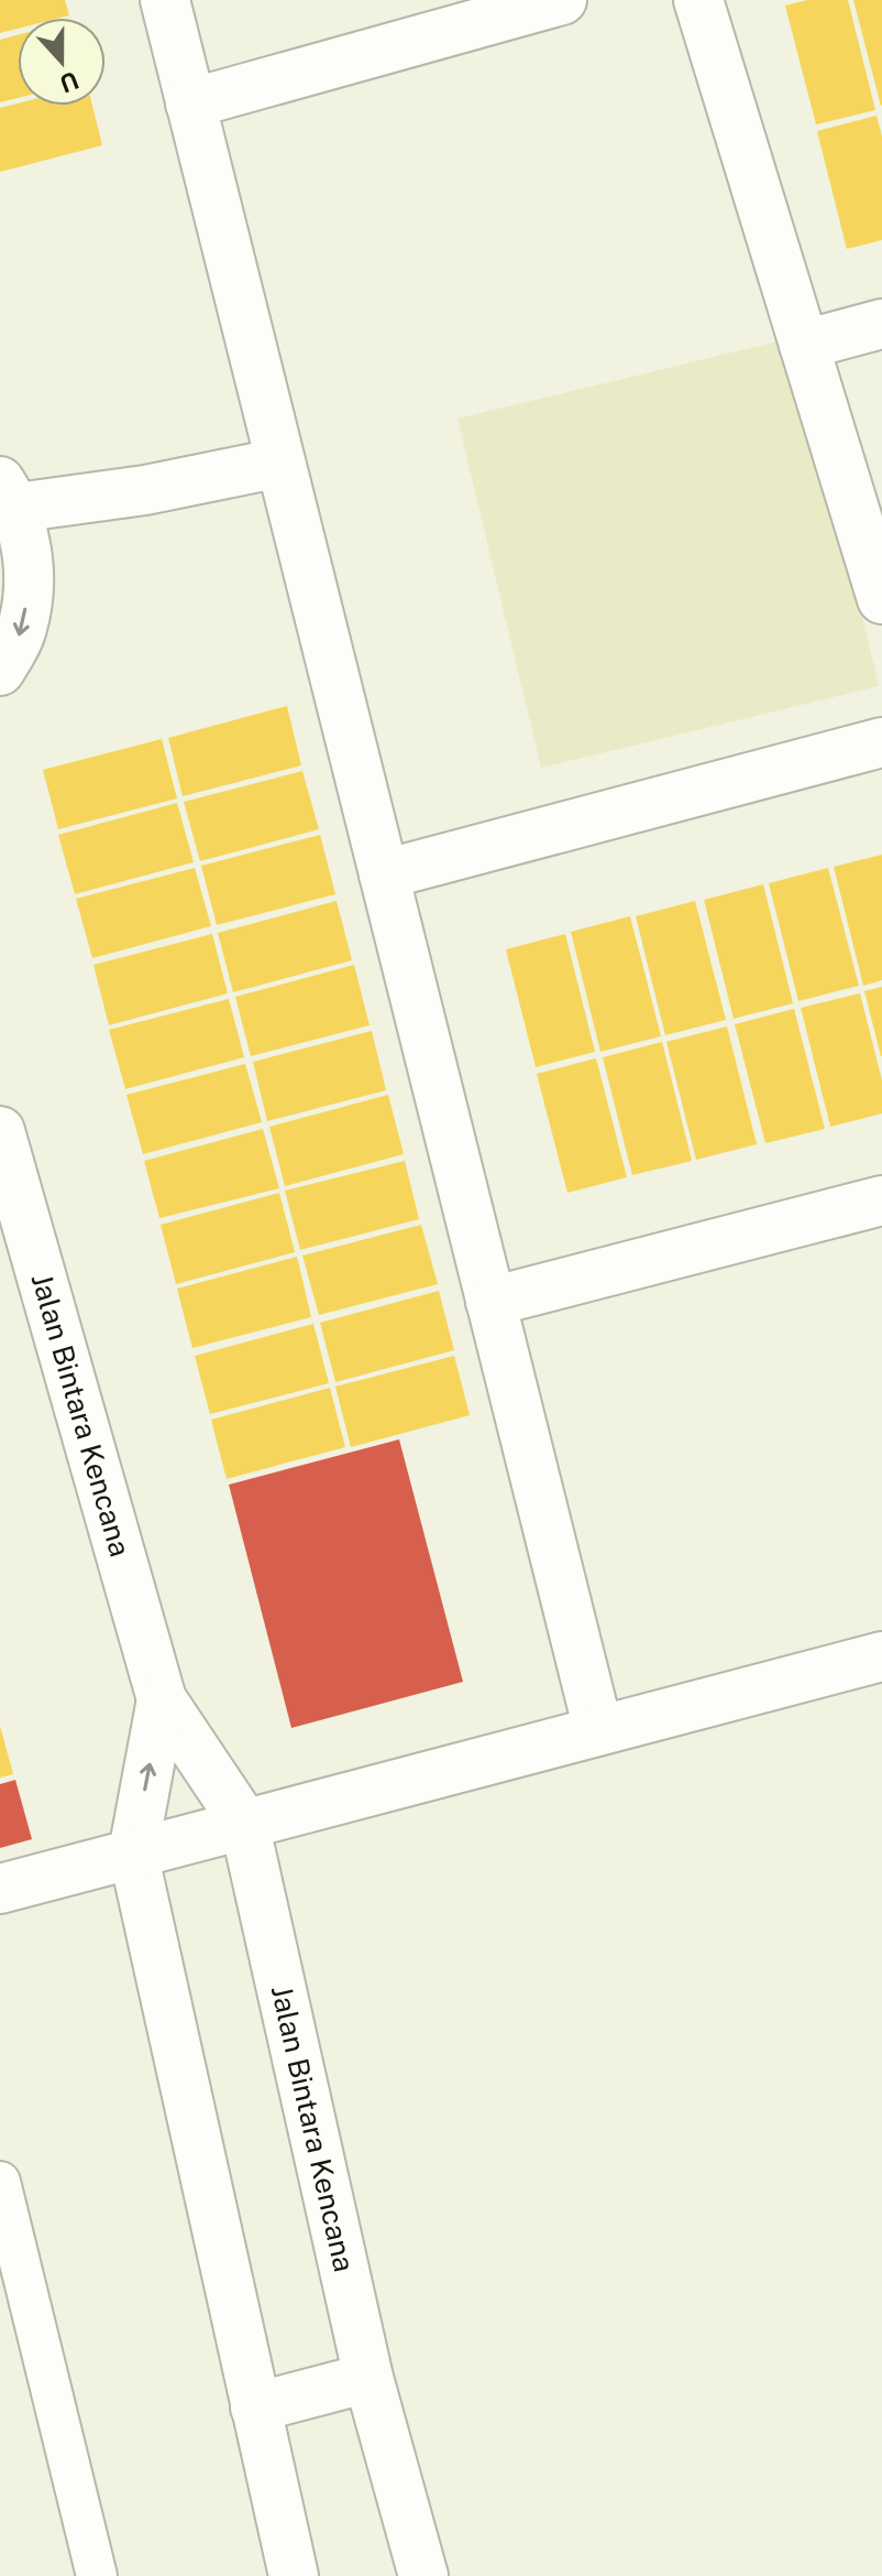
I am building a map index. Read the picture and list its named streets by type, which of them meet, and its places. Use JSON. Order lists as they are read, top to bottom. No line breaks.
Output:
{"streets":{"street":["Jalan Bintara Kencana"]},"north":"bottom"}
